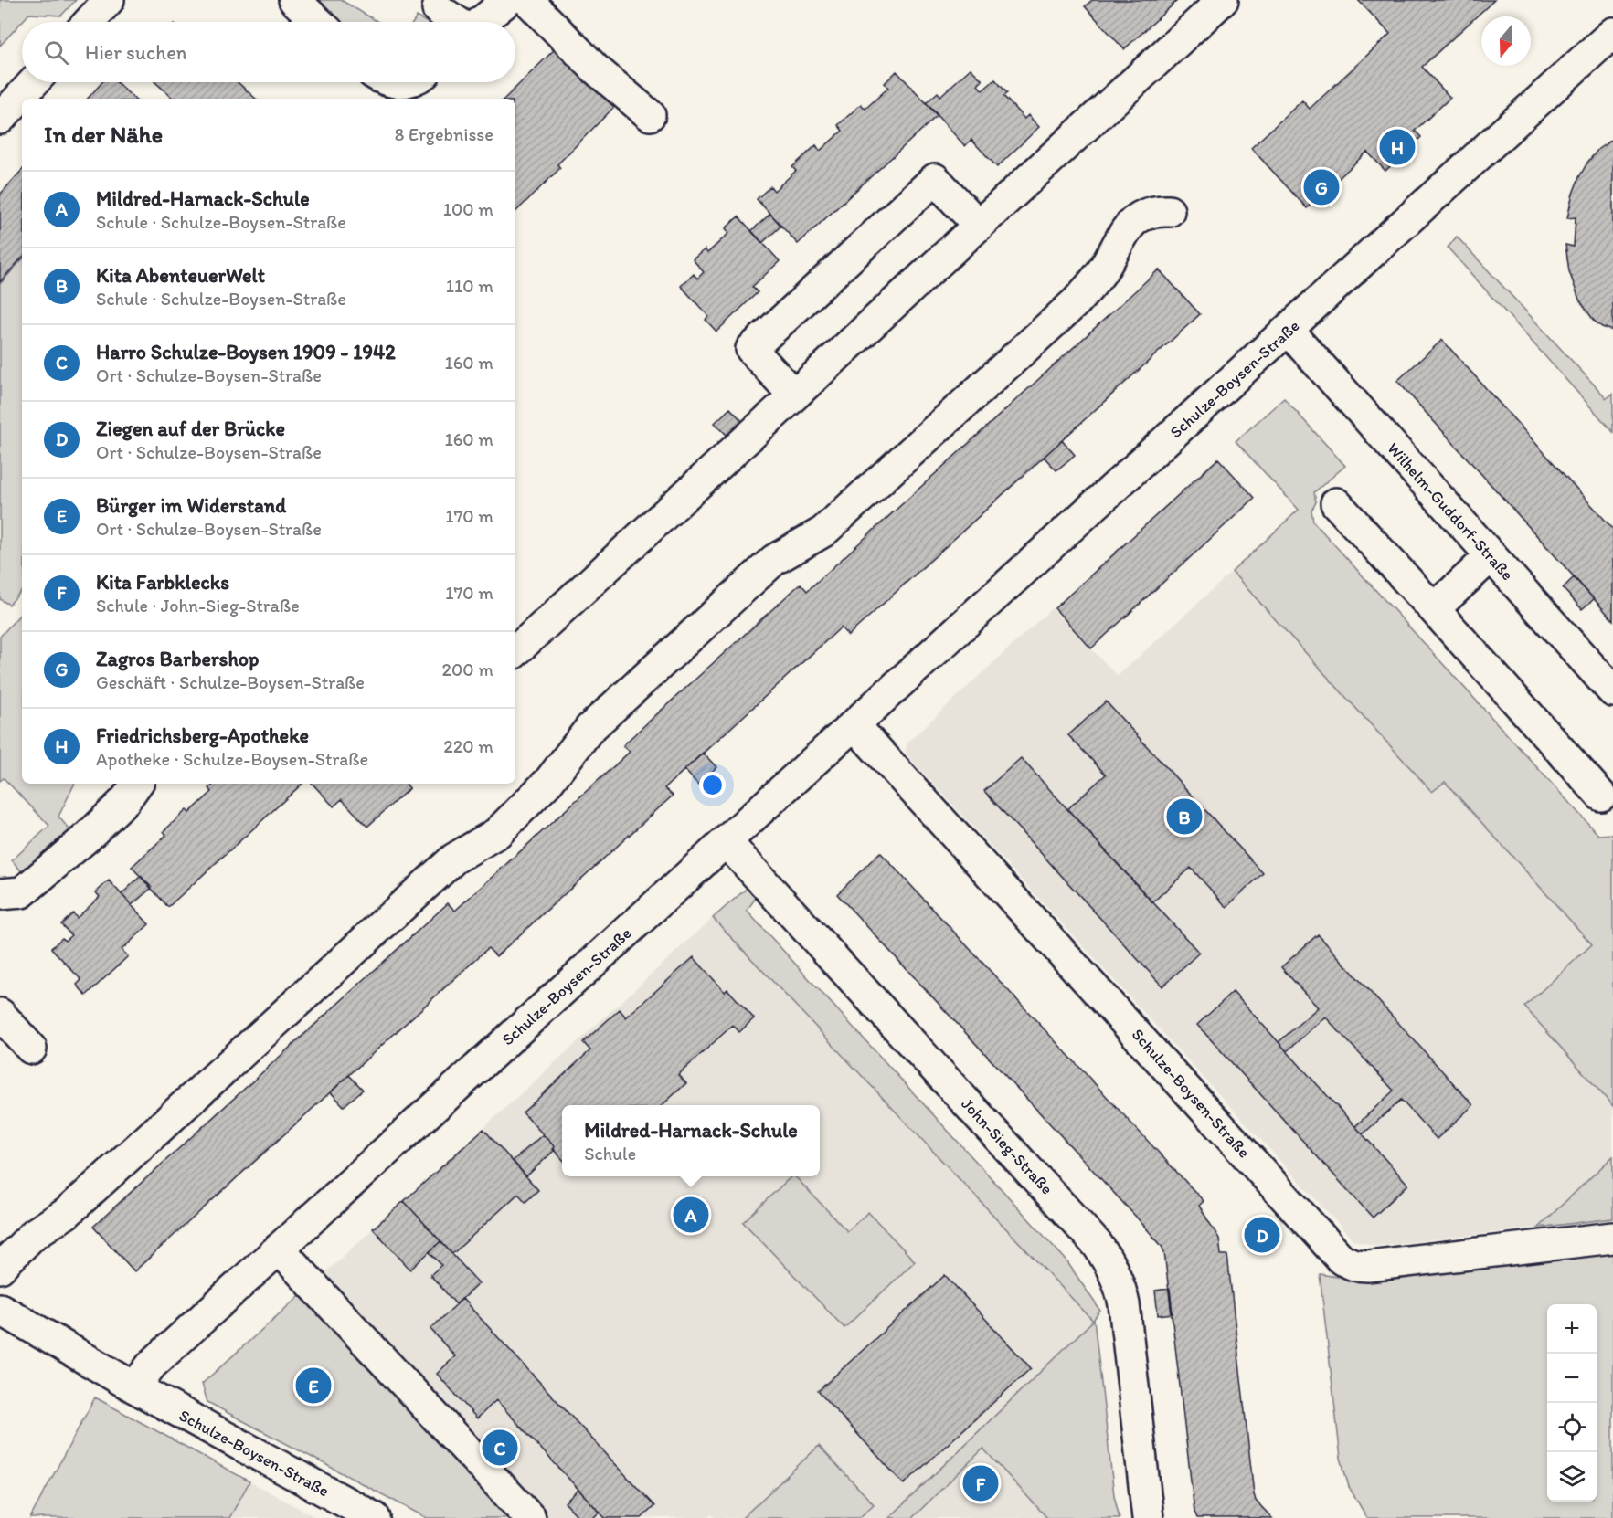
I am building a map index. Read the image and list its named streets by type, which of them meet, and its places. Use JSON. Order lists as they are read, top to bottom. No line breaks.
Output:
{"streets":{"street":["Schulze-Boysen-Straße","Wilhelm-Guddorf-Straße","John-Sieg-Straße"]},"crossings":[["Schulze-Boysen-Straße","Wilhelm-Guddorf-Straße"],["Schulze-Boysen-Straße","John-Sieg-Straße"]],"north":"bottom","page":{"search":"Hier suchen","heading":["In der Nähe","8 Ergebnisse"],"pins":["H","G","B","A","D","E","C","F"],"list":[{"mark":"A","name":"Mildred-Harnack-Schule","note":"Schule · Schulze-Boysen-Straße","value":"100 m"},{"mark":"B","name":"Kita AbenteuerWelt","note":"Schule · Schulze-Boysen-Straße","value":"110 m"},{"mark":"C","name":"Harro Schulze-Boysen 1909 - 1942","note":"Ort · Schulze-Boysen-Straße","value":"160 m"},{"mark":"D","name":"Ziegen auf der Brücke","note":"Ort · Schulze-Boysen-Straße","value":"160 m"},{"mark":"E","name":"Bürger im Widerstand","note":"Ort · Schulze-Boysen-Straße","value":"170 m"},{"mark":"F","name":"Kita Farbklecks","note":"Schule · John-Sieg-Straße","value":"170 m"},{"mark":"G","name":"Zagros Barbershop","note":"Geschäft · Schulze-Boysen-Straße","value":"200 m"},{"mark":"H","name":"Friedrichsberg-Apotheke","note":"Apotheke · Schulze-Boysen-Straße","value":"220 m"}],"popup":["Mildred-Harnack-Schule","Schule"],"map_buttons":["+","−"]}}
